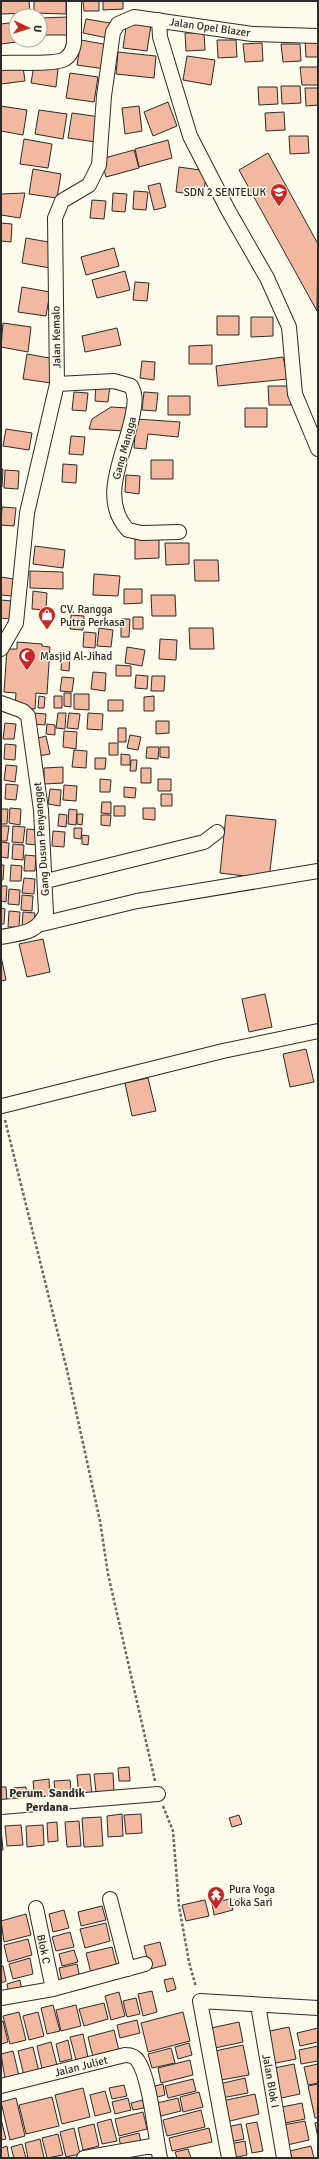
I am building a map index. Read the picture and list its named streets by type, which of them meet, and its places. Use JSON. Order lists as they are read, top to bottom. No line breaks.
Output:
{"streets":{"street":["Jalan Opel Blazer","Jalan Kemalo","Gang Mangga","Gang Dusun Penyangget","Blok C","Jalan Juliet","Jalan Blok I"]},"crossings":[["Jalan Opel Blazer","Jalan Kemalo"],["Jalan Kemalo","Gang Mangga"]],"districts":["Perum. Sandik Perdana"],"places":{"school or university":["SDN 2 SENTELUK"],"shop":["CV. Rangga Putra Perkasa"],"mosque":["Masjid Al-Jihad"],"temple":["Pura Yoga Loka Sari"]},"north":"right"}
